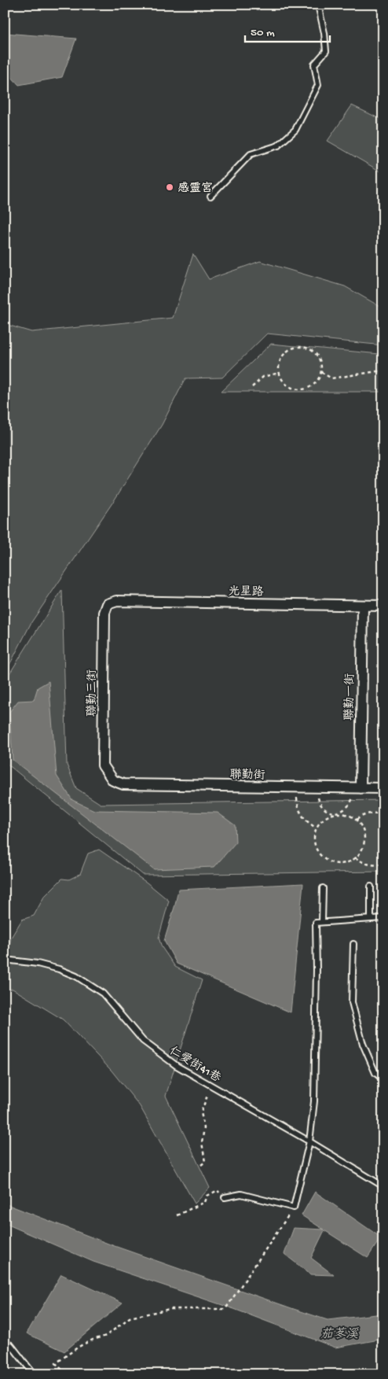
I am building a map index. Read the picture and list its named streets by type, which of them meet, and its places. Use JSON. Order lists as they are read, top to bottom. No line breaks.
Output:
{"streets":{"street":["光星路","聯勤三街","聯勤一街","聯勤街"],"lane":["仁愛街41巷"]},"crossings":[["光星路","聯勤三街"],["光星路","聯勤一街"],["聯勤三街","聯勤街"],["聯勤一街","聯勤街"]],"water":["茄苳溪"],"places":["感靈宮"],"scale_bar":"50 m"}
